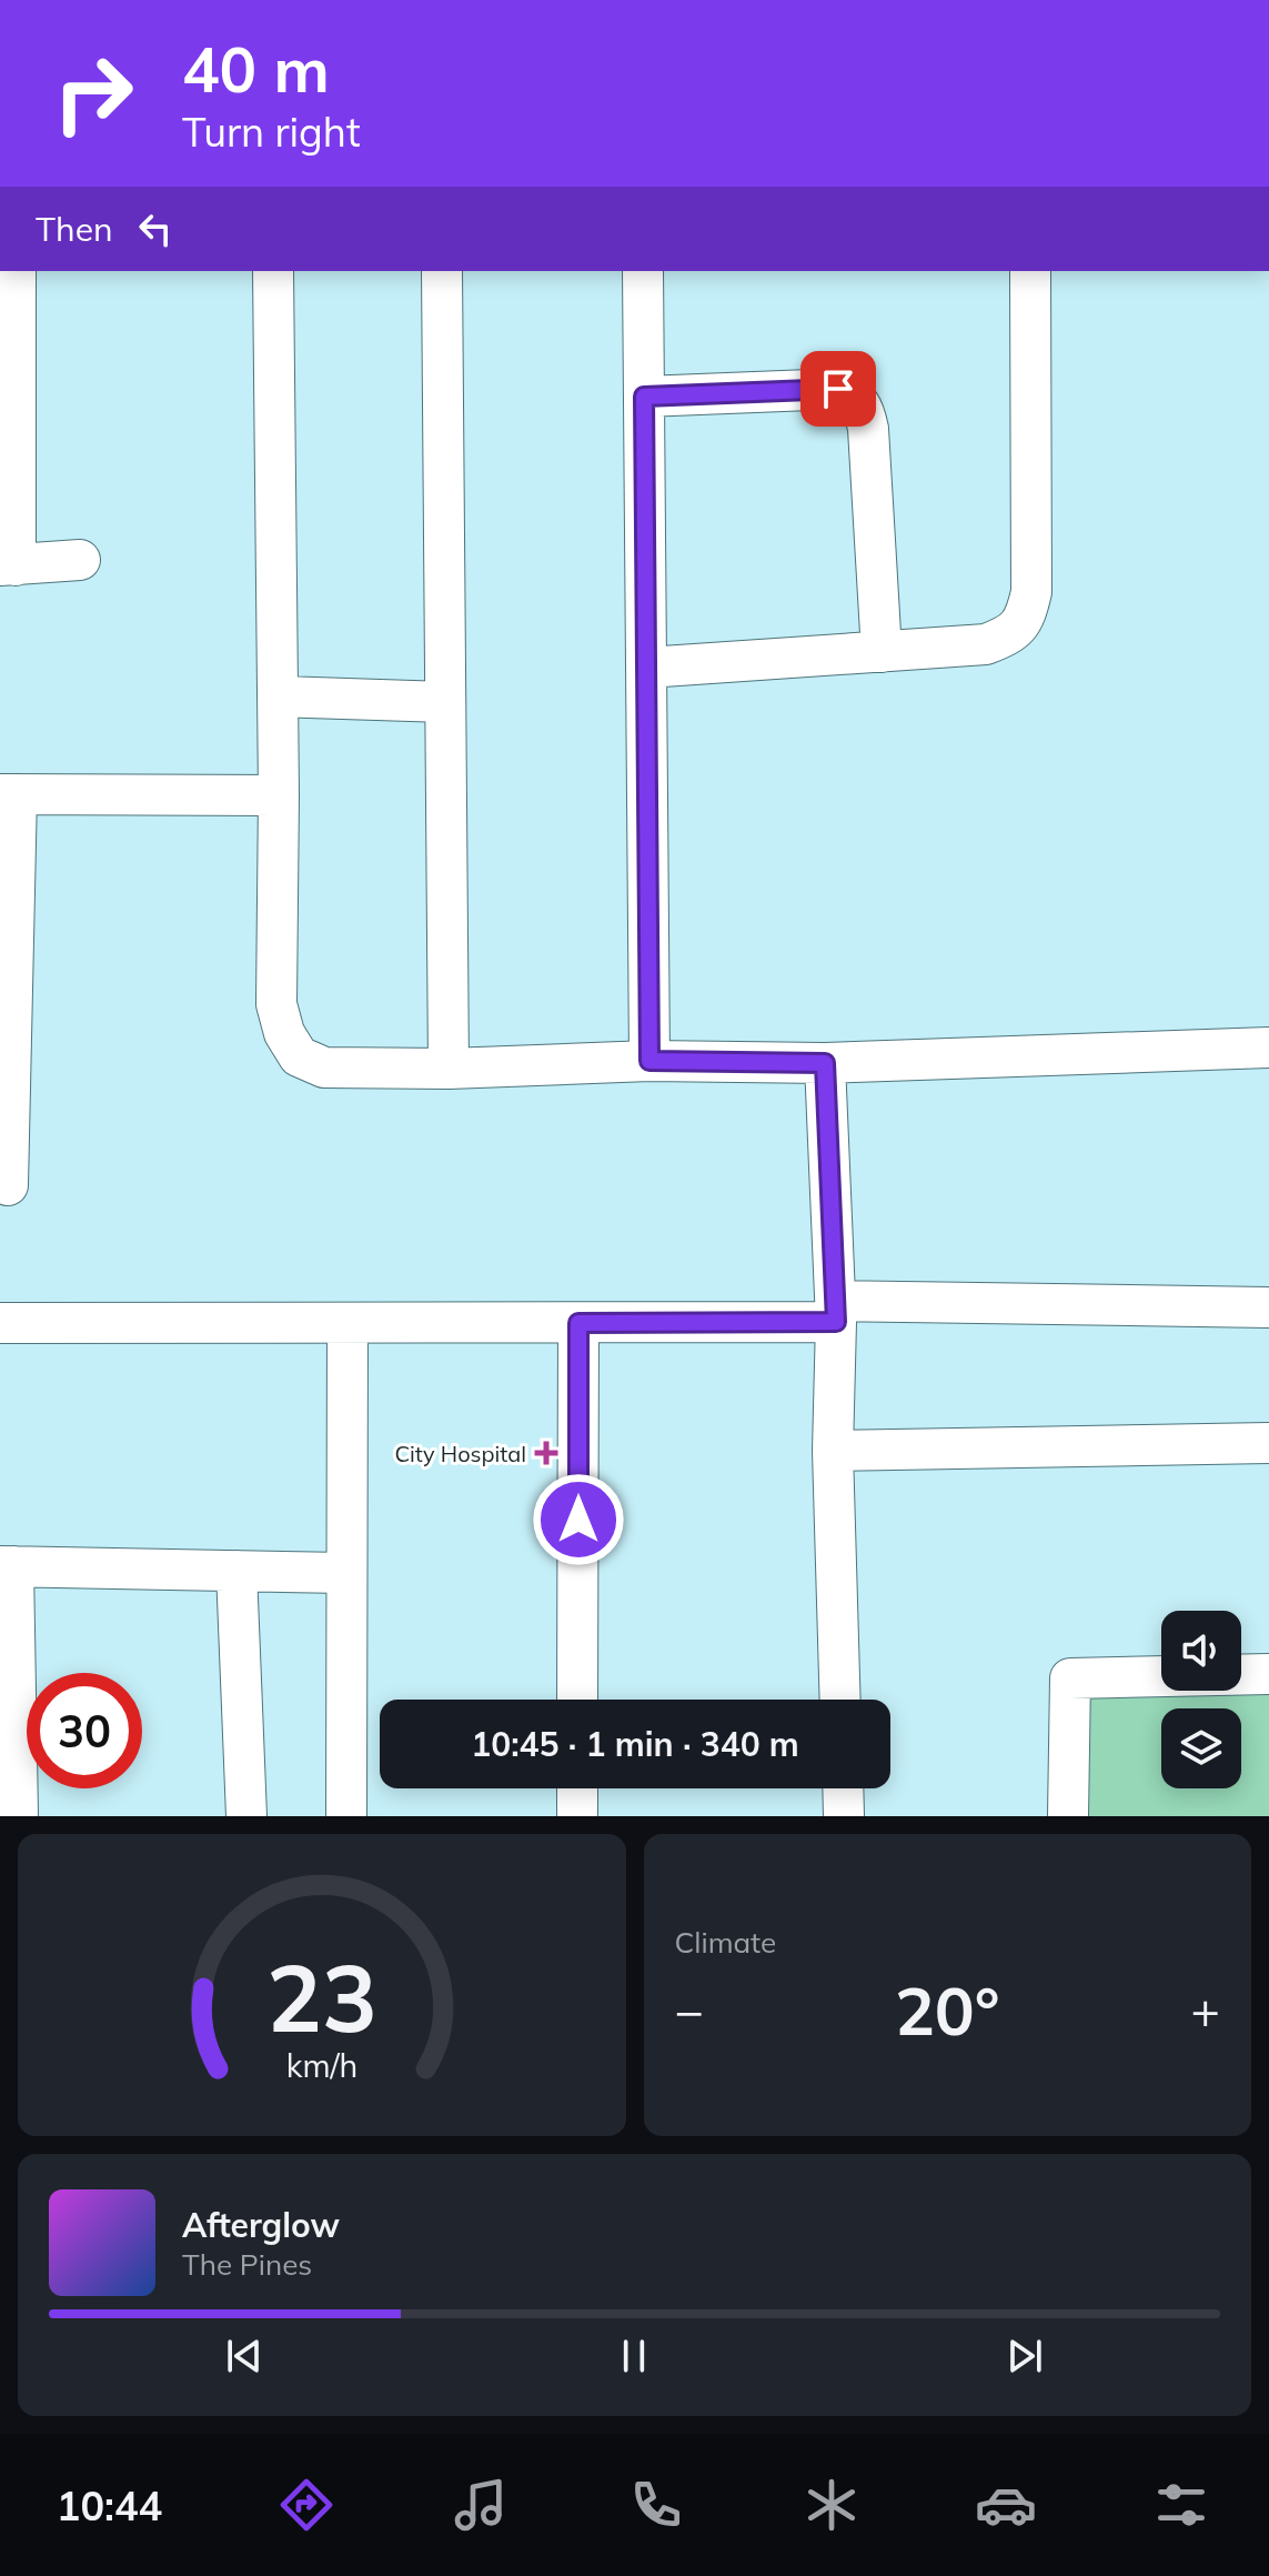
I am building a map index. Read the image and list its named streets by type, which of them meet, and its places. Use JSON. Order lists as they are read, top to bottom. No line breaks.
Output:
{"places":{"health":["City Hospital"]},"page":{"turn":["40 m","Turn right"],"then":"Then","limit":"30","trip":"10:45 · 1 min · 340 m","tile":"Climate","heat":["−","20°","+"],"song":["Afterglow","The Pines"],"tabs":"10:44","gauge":["23","km/h"]}}
